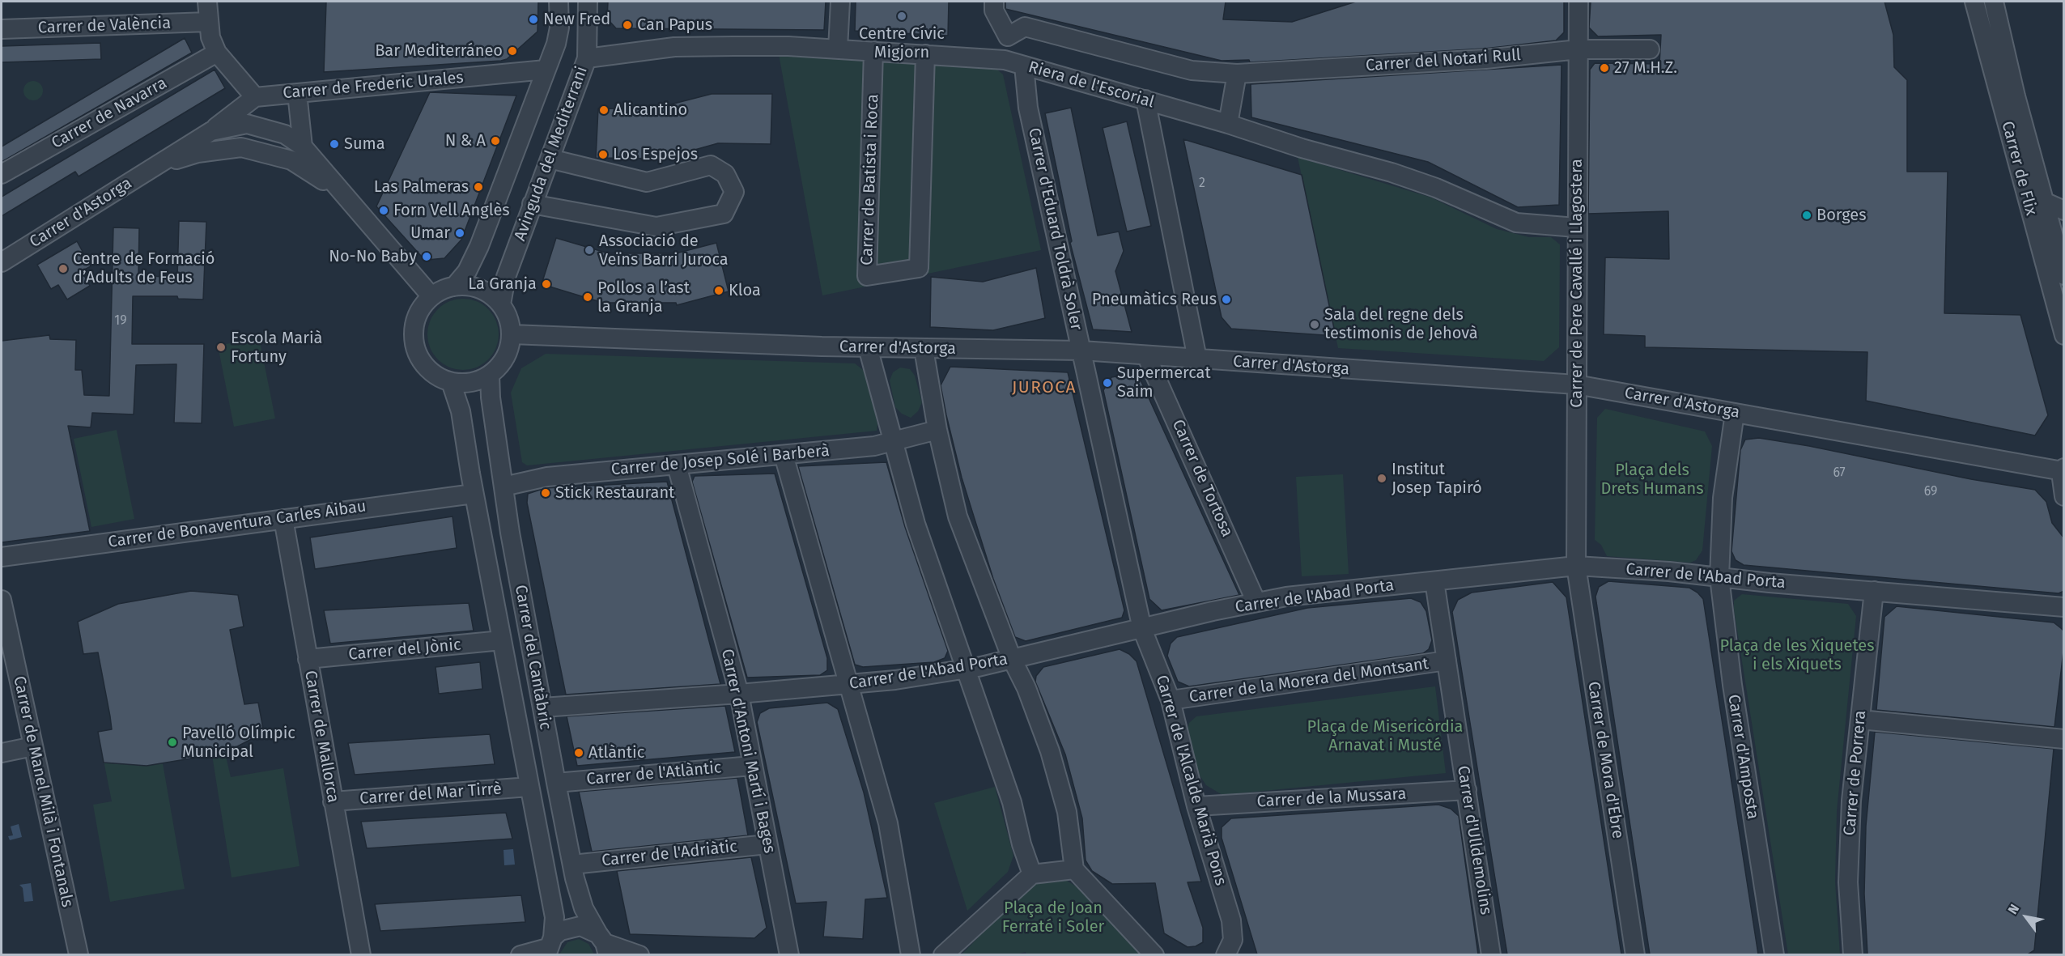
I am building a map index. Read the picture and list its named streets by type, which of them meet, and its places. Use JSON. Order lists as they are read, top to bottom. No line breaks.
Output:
{"streets":{"street":["Carrer de València","Carrer del Notari Rull","Riera de l'Escorial","Carrer de Frederic Urales","Carrer de Navarra","Avinguda del Mediterrani","Carrer de Flix","Carrer de Batista i Roca","Carrer d'Astorga","Carrer d'Eduard Toldrà Soler","Carrer de Pere Cavallé i Llagostera","Carrer de Josep Solé i Barberà","Carrer de Tortosa","Carrer de Bonaventura Carles Aibau","Carrer de l'Abad Porta","Carrer del Jònic","Carrer del Cantàbric","Carrer de la Morera del Montsant","Carrer de Mallorca","Carrer d'Antoni Martí i Bages","Carrer d'Amposta","Carrer de Mora d'Ebre","Carrer de Porrera","Carrer de l'Atlàntic","Carrer de l'Alcalde Marià Pons","Carrer de Manel Milà i Fontanals","Carrer del Mar Tirrè","Carrer de la Mussara","Carrer d'Ulldemolins","Carrer de l'Adriàtic"]},"crossings":[["Carrer del Notari Rull","Carrer de Pere Cavallé i Llagostera"],["Riera de l'Escorial","Avinguda del Mediterrani"],["Riera de l'Escorial","Carrer de Batista i Roca"],["Riera de l'Escorial","Carrer d'Eduard Toldrà Soler"],["Riera de l'Escorial","Carrer de Pere Cavallé i Llagostera"],["Avinguda del Mediterrani","Carrer d'Astorga"],["Avinguda del Mediterrani","Carrer del Cantàbric"],["Carrer d'Astorga","Carrer d'Eduard Toldrà Soler"],["Carrer d'Astorga","Carrer de Pere Cavallé i Llagostera"],["Carrer d'Astorga","Carrer de Tortosa"],["Carrer d'Astorga","Carrer del Cantàbric"],["Carrer d'Astorga","Carrer d'Amposta"],["Carrer d'Astorga","Carrer de l'Alcalde Marià Pons"],["Carrer d'Eduard Toldrà Soler","Carrer de l'Alcalde Marià Pons"],["Carrer de Pere Cavallé i Llagostera","Carrer de l'Abad Porta"],["Carrer de Pere Cavallé i Llagostera","Carrer de Mora d'Ebre"],["Carrer de Josep Solé i Barberà","Carrer del Cantàbric"],["Carrer de Josep Solé i Barberà","Carrer d'Antoni Martí i Bages"],["Carrer de Tortosa","Carrer de l'Abad Porta"],["Carrer de Bonaventura Carles Aibau","Carrer del Cantàbric"],["Carrer de Bonaventura Carles Aibau","Carrer de Mallorca"],["Carrer de l'Abad Porta","Carrer del Cantàbric"],["Carrer de l'Abad Porta","Carrer d'Antoni Martí i Bages"],["Carrer de l'Abad Porta","Carrer d'Amposta"],["Carrer de l'Abad Porta","Carrer de Mora d'Ebre"],["Carrer de l'Abad Porta","Carrer de Porrera"],["Carrer de l'Abad Porta","Carrer de l'Alcalde Marià Pons"],["Carrer de l'Abad Porta","Carrer d'Ulldemolins"],["Carrer del Jònic","Carrer del Cantàbric"],["Carrer del Jònic","Carrer de Mallorca"],["Carrer del Cantàbric","Carrer de l'Atlàntic"],["Carrer del Cantàbric","Carrer del Mar Tirrè"],["Carrer del Cantàbric","Carrer de l'Adriàtic"],["Carrer de la Morera del Montsant","Carrer de l'Alcalde Marià Pons"],["Carrer de la Morera del Montsant","Carrer d'Ulldemolins"],["Carrer de Mallorca","Carrer del Mar Tirrè"],["Carrer d'Antoni Martí i Bages","Carrer de l'Atlàntic"],["Carrer d'Antoni Martí i Bages","Carrer de l'Adriàtic"],["Carrer de l'Alcalde Marià Pons","Carrer de la Mussara"],["Carrer de la Mussara","Carrer d'Ulldemolins"]],"districts":["JUROCA"],"parks":["Plaça dels Drets Humans","Plaça de les Xiquetes i els Xiquets","Plaça de Misericòrdia Arnavat i Musté","Plaça de Joan Ferraté i Soler"],"places":["Centre Cívic Migjorn","New Fred","Can Papus","Bar Mediterráneo","27 M.H.Z.","Alicantino","N & A","Suma","Los Espejos","Las Palmeras","Forn Vell Anglès","Borges","Umar","Associació de Veïns Barri Juroca","No-No Baby","Centre de Formació d’Adults de Feus","La Granja","Kloa","Pollos a l’ast la Granja","Pneumàtics Reus","Sala del regne dels testimonis de Jehovà","Escola Marià Fortuny","Supermercat Saim","Institut Josep Tapiró","Stick Restaurant","Pavelló Olímpic Municipal","Atlàntic"],"house_numbers":["2","19","67","69"],"north":"top left"}
